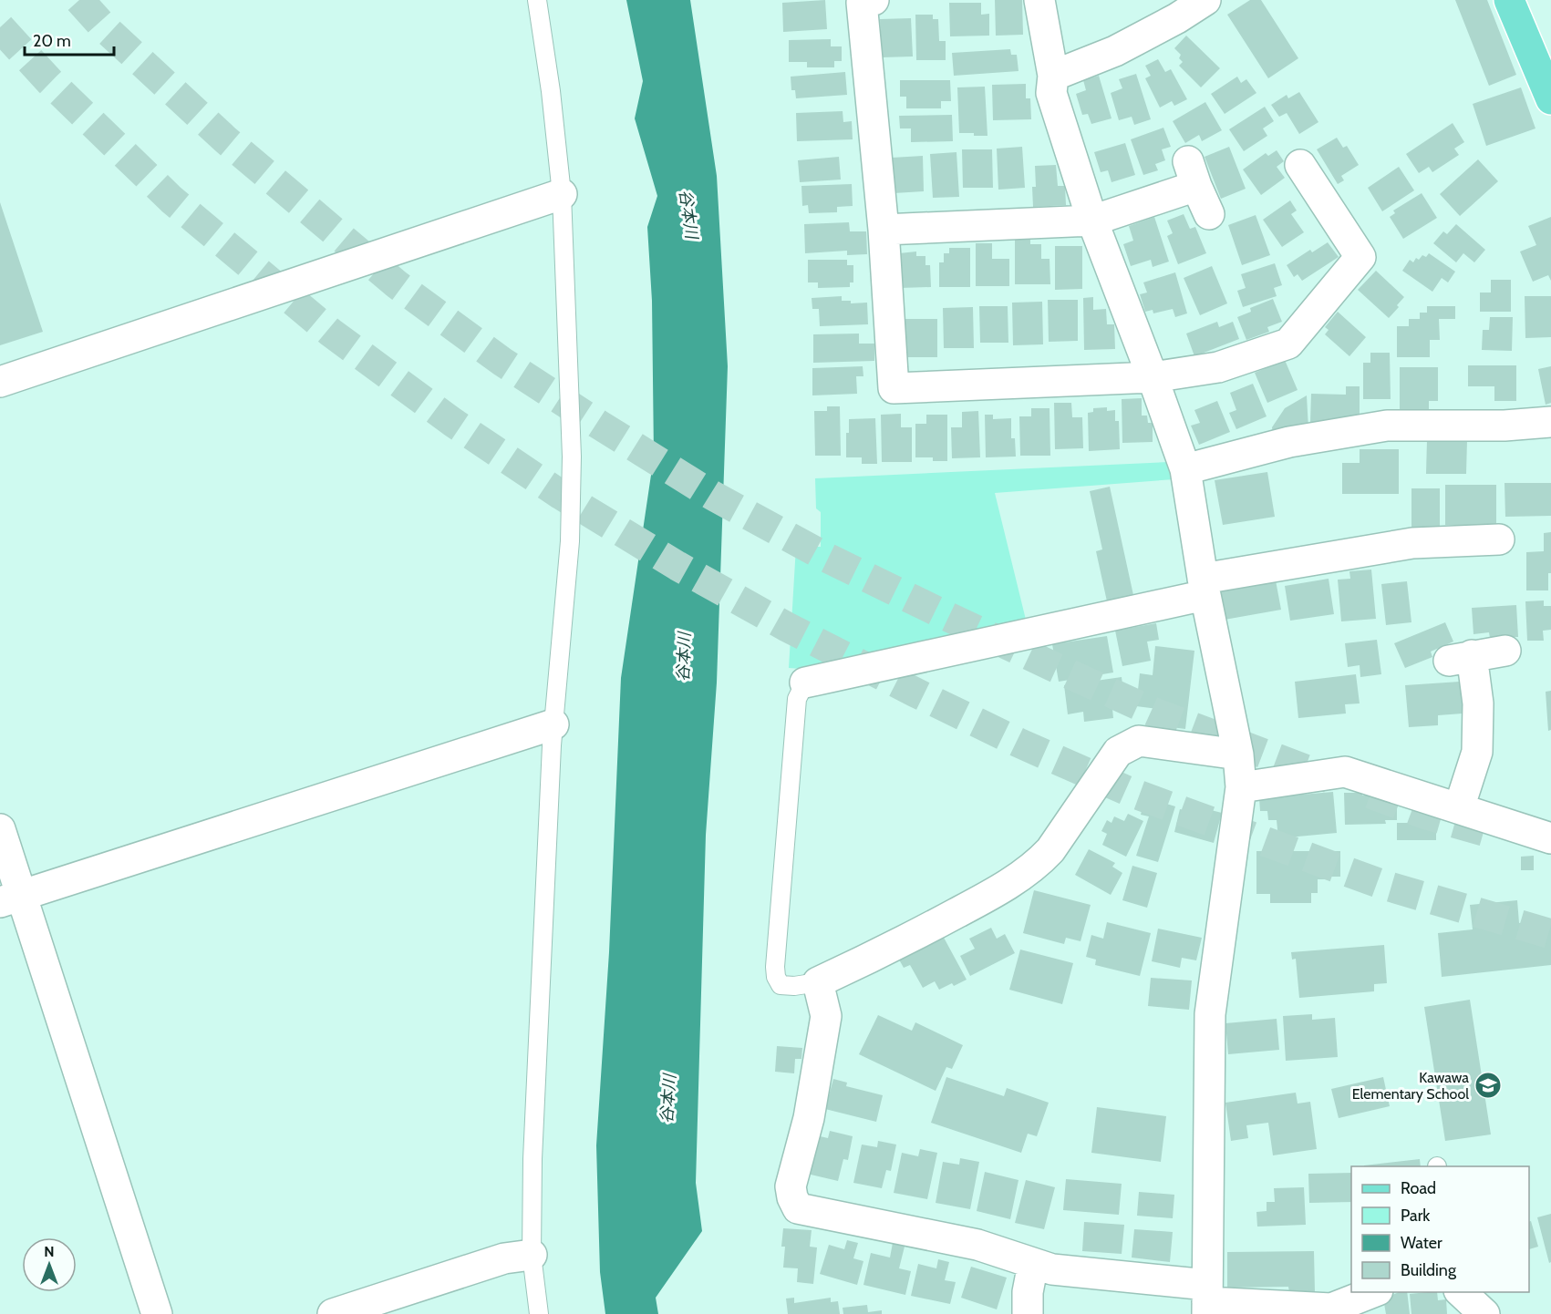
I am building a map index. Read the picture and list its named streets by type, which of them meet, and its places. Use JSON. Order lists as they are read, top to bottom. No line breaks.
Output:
{"water":["谷本川"],"places":{"school or university":["Kawawa Elementary School"]},"legend":["Road","Park","Water","Building"],"scale_bar":"20 m","north":"top"}
